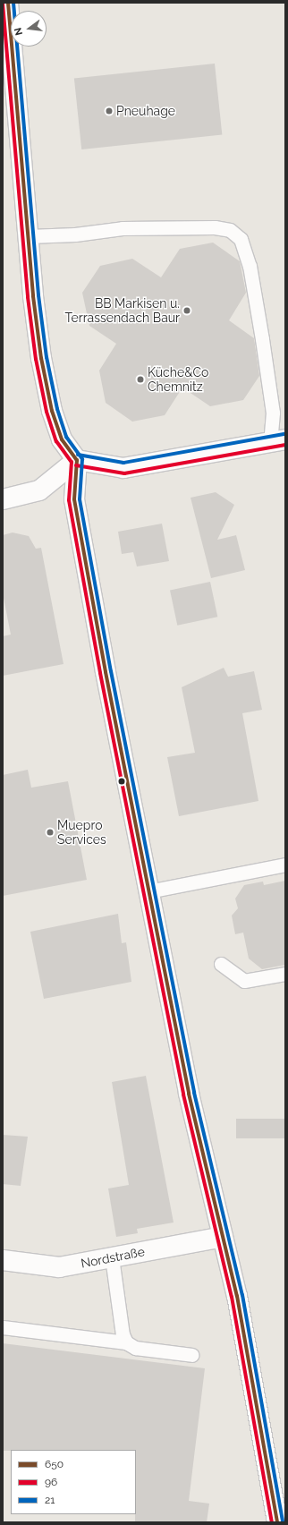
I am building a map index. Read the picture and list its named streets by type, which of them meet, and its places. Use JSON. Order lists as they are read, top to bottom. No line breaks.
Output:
{"streets":{"street":["Nordstraße"]},"places":["Pneuhage","BB Markisen u. Terrassendach Baur","Küche&Co Chemnitz","Muepro Services"],"lines":["transit line 650","transit line 21","transit line 96"],"legend":["650","96","21"],"north":"left"}
